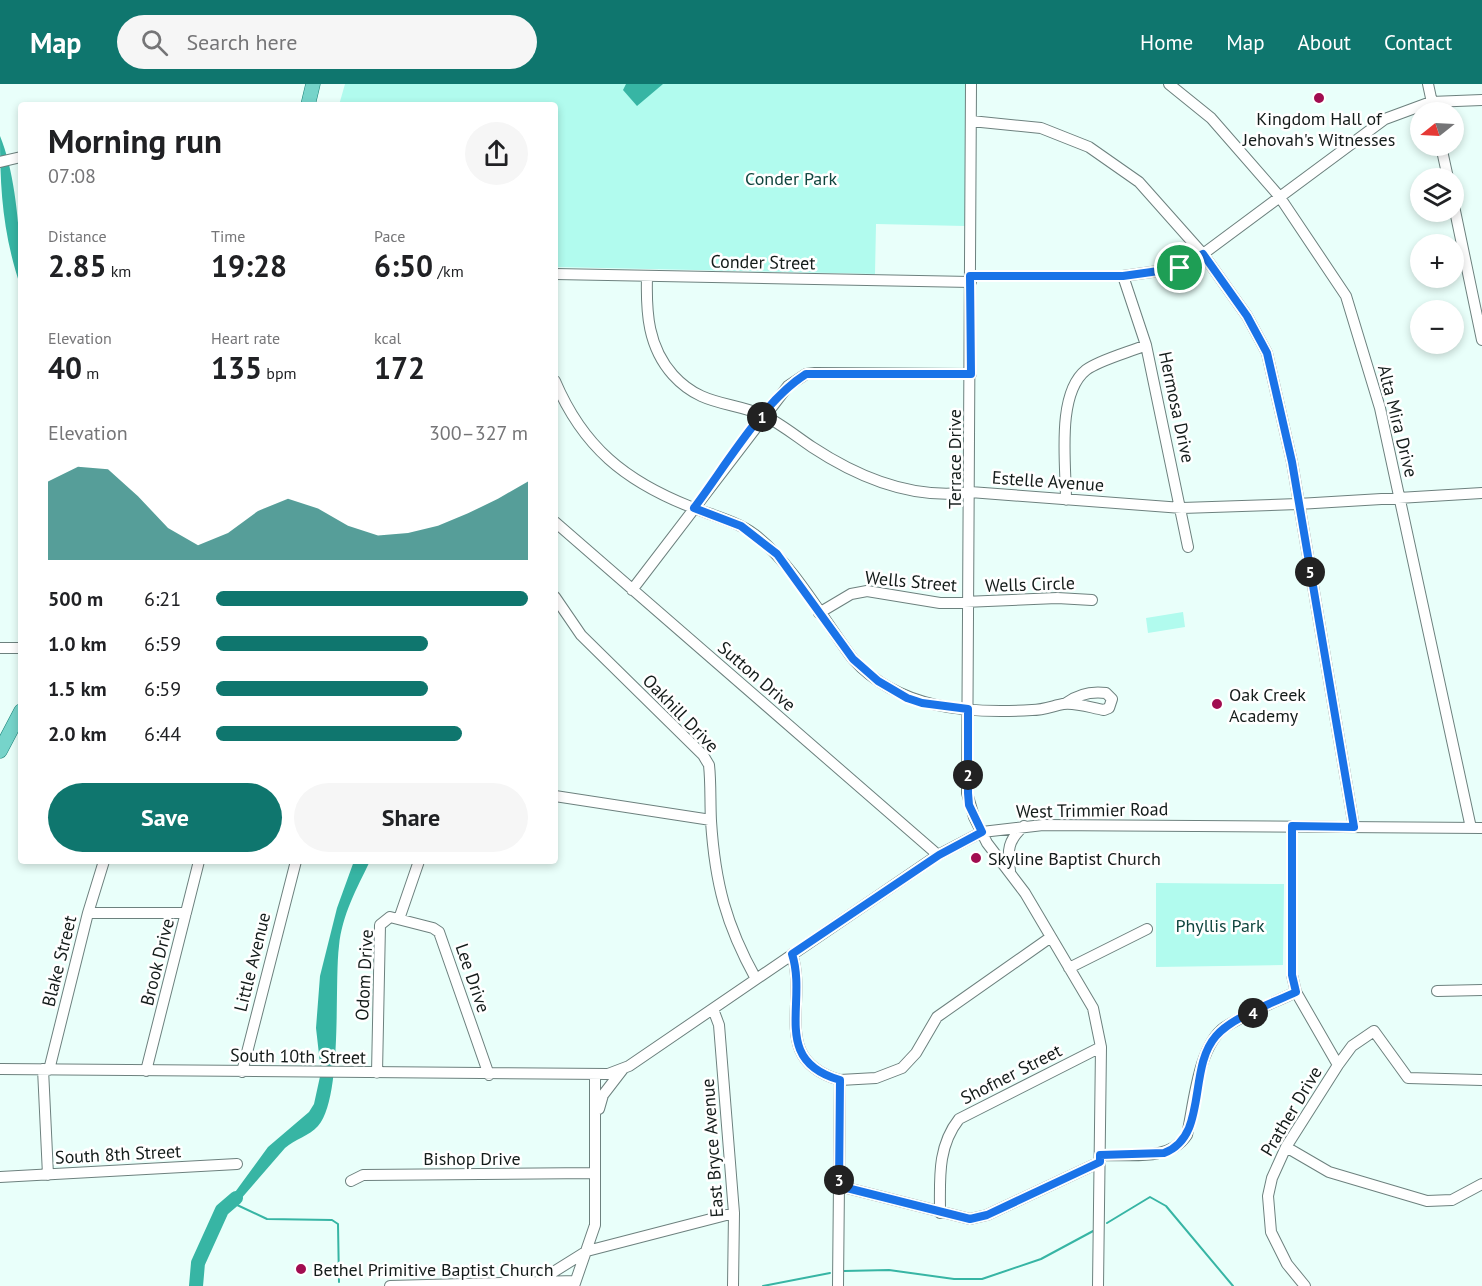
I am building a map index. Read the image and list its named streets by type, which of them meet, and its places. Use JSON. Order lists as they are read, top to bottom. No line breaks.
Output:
{"streets":{"street":["Conder Street","Hermosa Drive","Alta Mira Drive","Terrace Drive","Estelle Avenue","Wells Street","Wells Circle","Sutton Drive","Oakhill Drive","West Trimmier Road","Blake Street","Brook Drive","Little Avenue","Odom Drive","Lee Drive","South 10th Street","Shofner Street","Prather Drive","East Bryce Avenue","South 8th Street","Bishop Drive"]},"crossings":[["Conder Street","Hermosa Drive"],["Conder Street","Alta Mira Drive"],["Conder Street","Terrace Drive"],["Conder Street","Estelle Avenue"],["Hermosa Drive","Estelle Avenue"],["Alta Mira Drive","Estelle Avenue"],["Alta Mira Drive","West Trimmier Road"],["Terrace Drive","Estelle Avenue"],["Terrace Drive","Wells Street"],["Terrace Drive","Wells Circle"],["Terrace Drive","West Trimmier Road"],["Terrace Drive","Shofner Street"],["Wells Street","Wells Circle"],["Sutton Drive","West Trimmier Road"],["Oakhill Drive","West Trimmier Road"],["West Trimmier Road","South 10th Street"],["West Trimmier Road","East Bryce Avenue"],["Blake Street","South 10th Street"],["Blake Street","South 8th Street"],["Brook Drive","South 10th Street"],["Little Avenue","South 10th Street"],["Odom Drive","Lee Drive"],["Odom Drive","South 10th Street"],["Lee Drive","South 10th Street"]],"parks":["Conder Park","Phyllis Park"],"places":["Kingdom Hall of Jehovah's Witnesses","Oak Creek Academy","Skyline Baptist Church","Bethel Primitive Baptist Church"],"north":"left","page":{"header":"Map","search":"Search here","nav":["Home","Map","About","Contact"],"map_buttons":["+","−"],"heading":["Morning run","07:08"],"stats":[["Distance","2.85 km"],["Time","19:28"],["Pace","6:50 /km"],["Elevation","40 m"],["Heart rate","135 bpm"],["kcal","172"]],"pins":["1","5","2","4","3"],"chart":["Elevation","300–327 m"],"list":[{"name":"500 m","note":"6:21"},{"name":"1.0 km","note":"6:59"},{"name":"1.5 km","note":"6:59"},{"name":"2.0 km","note":"6:44"}],"buttons":["Save","Share"]}}
